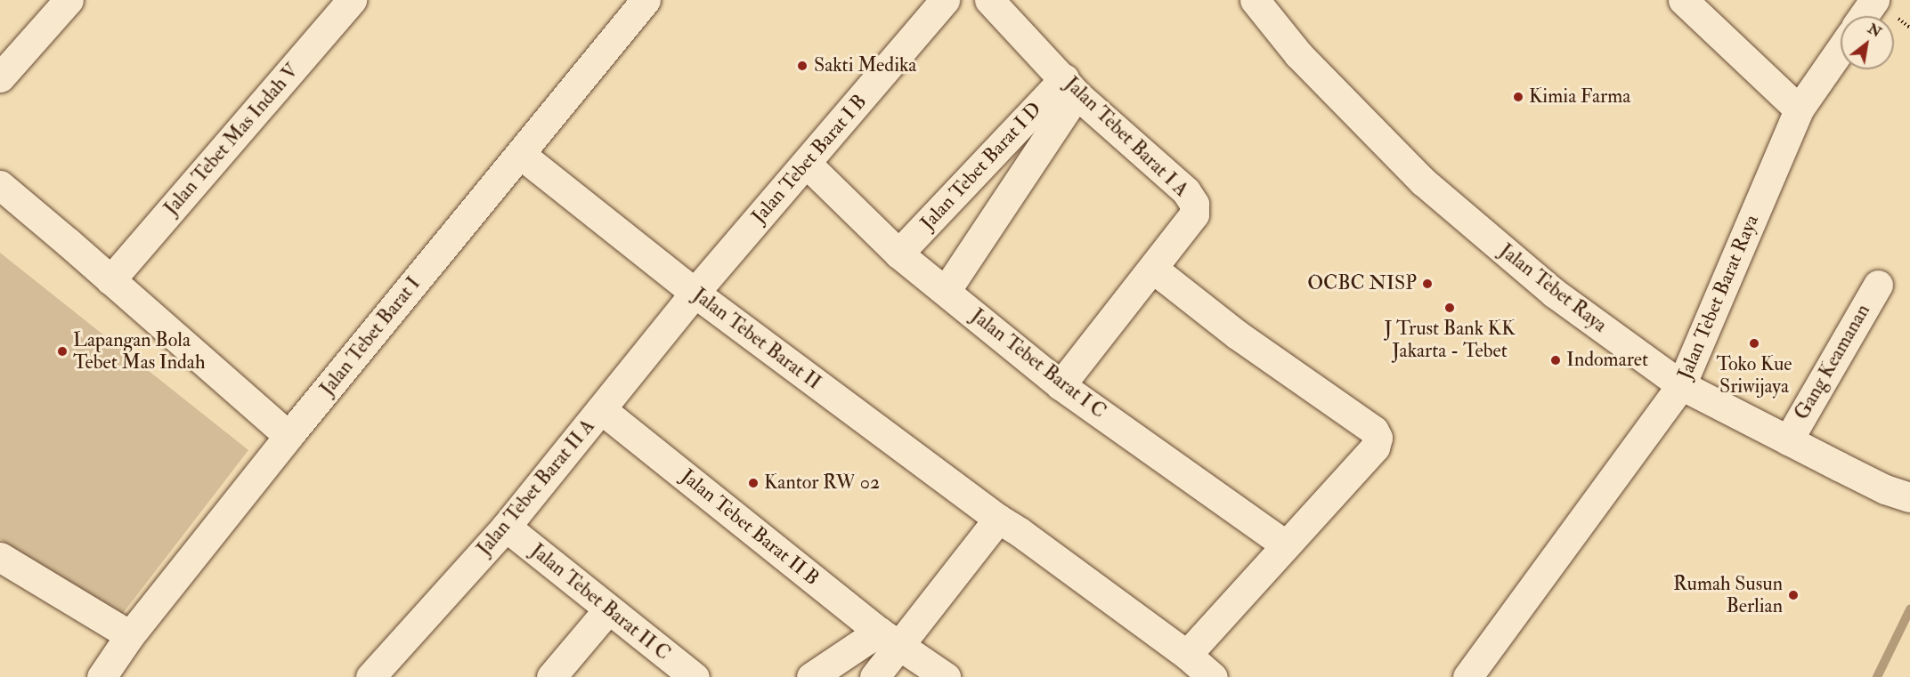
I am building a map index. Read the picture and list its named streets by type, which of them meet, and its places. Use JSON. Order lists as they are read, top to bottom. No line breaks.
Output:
{"streets":{"street":["Jalan Tebet Barat I A","Jalan Tebet Mas Indah V","Jalan Tebet Barat I B","Jalan Tebet Barat I D","Jalan Tebet Raya","Jalan Tebet Barat Raya","Jalan Tebet Barat I","Jalan Tebet Barat II","Gang Keamanan","Jalan Tebet Barat I C","Jalan Tebet Barat II A","Jalan Tebet Barat II B","Jalan Tebet Barat II C"]},"crossings":[["Jalan Tebet Barat I A","Jalan Tebet Barat I D"],["Jalan Tebet Barat I A","Jalan Tebet Barat I C"],["Jalan Tebet Barat I B","Jalan Tebet Barat II"],["Jalan Tebet Barat I B","Jalan Tebet Barat I C"],["Jalan Tebet Barat I B","Jalan Tebet Barat II A"],["Jalan Tebet Barat I D","Jalan Tebet Barat I C"],["Jalan Tebet Raya","Jalan Tebet Barat Raya"],["Jalan Tebet Raya","Gang Keamanan"],["Jalan Tebet Barat I","Jalan Tebet Barat II"],["Jalan Tebet Barat II","Jalan Tebet Barat II A"],["Jalan Tebet Barat II A","Jalan Tebet Barat II B"],["Jalan Tebet Barat II A","Jalan Tebet Barat II C"]],"places":["Sakti Medika","Kimia Farma","OCBC NISP","J Trust Bank KK Jakarta - Tebet","Toko Kue Sriwijaya","Lapangan Bola Tebet Mas Indah","Indomaret","Kantor RW 02","Rumah Susun Berlian"],"north":"top right"}
